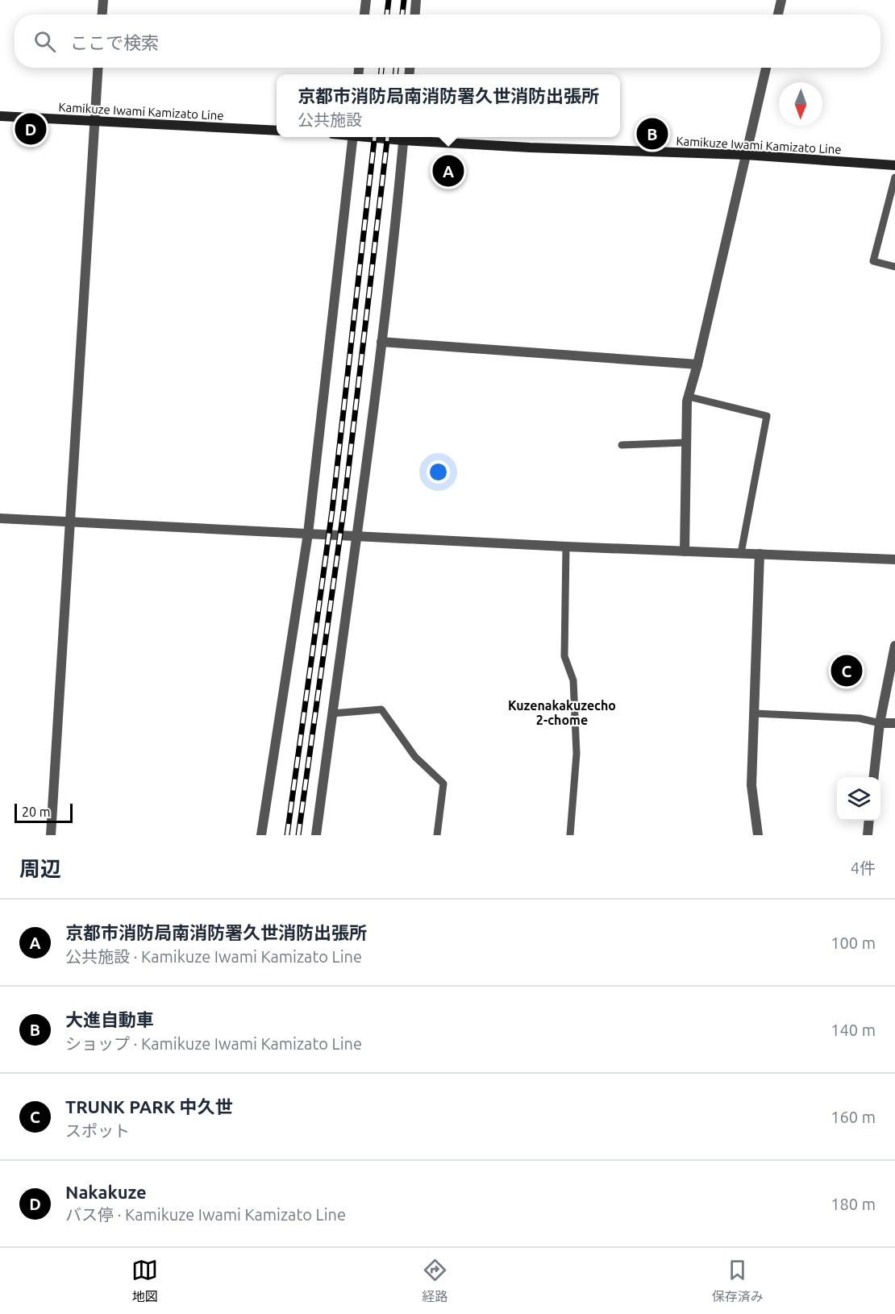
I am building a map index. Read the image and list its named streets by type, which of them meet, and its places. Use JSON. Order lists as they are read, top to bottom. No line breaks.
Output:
{"streets":{"main road":["Kamikuze Iwami Kamizato Line"]},"districts":["Kuzenakakuzecho 2-chome"],"scale_bar":"20 m","north":"bottom","page":{"search":"ここで検索","popup":["京都市消防局南消防署久世消防出張所","公共施設"],"pins":["D","B","A","C"],"scale":"20 m","heading":["周辺","4件"],"list":[{"mark":"A","name":"京都市消防局南消防署久世消防出張所","note":"公共施設 · Kamikuze Iwami Kamizato Line","value":"100 m"},{"mark":"B","name":"大進自動車","note":"ショップ · Kamikuze Iwami Kamizato Line","value":"140 m"},{"mark":"C","name":"TRUNK PARK 中久世","note":"スポット","value":"160 m"},{"mark":"D","name":"Nakakuze","note":"バス停 · Kamikuze Iwami Kamizato Line","value":"180 m"}],"nav":["地図","経路","保存済み"]}}
